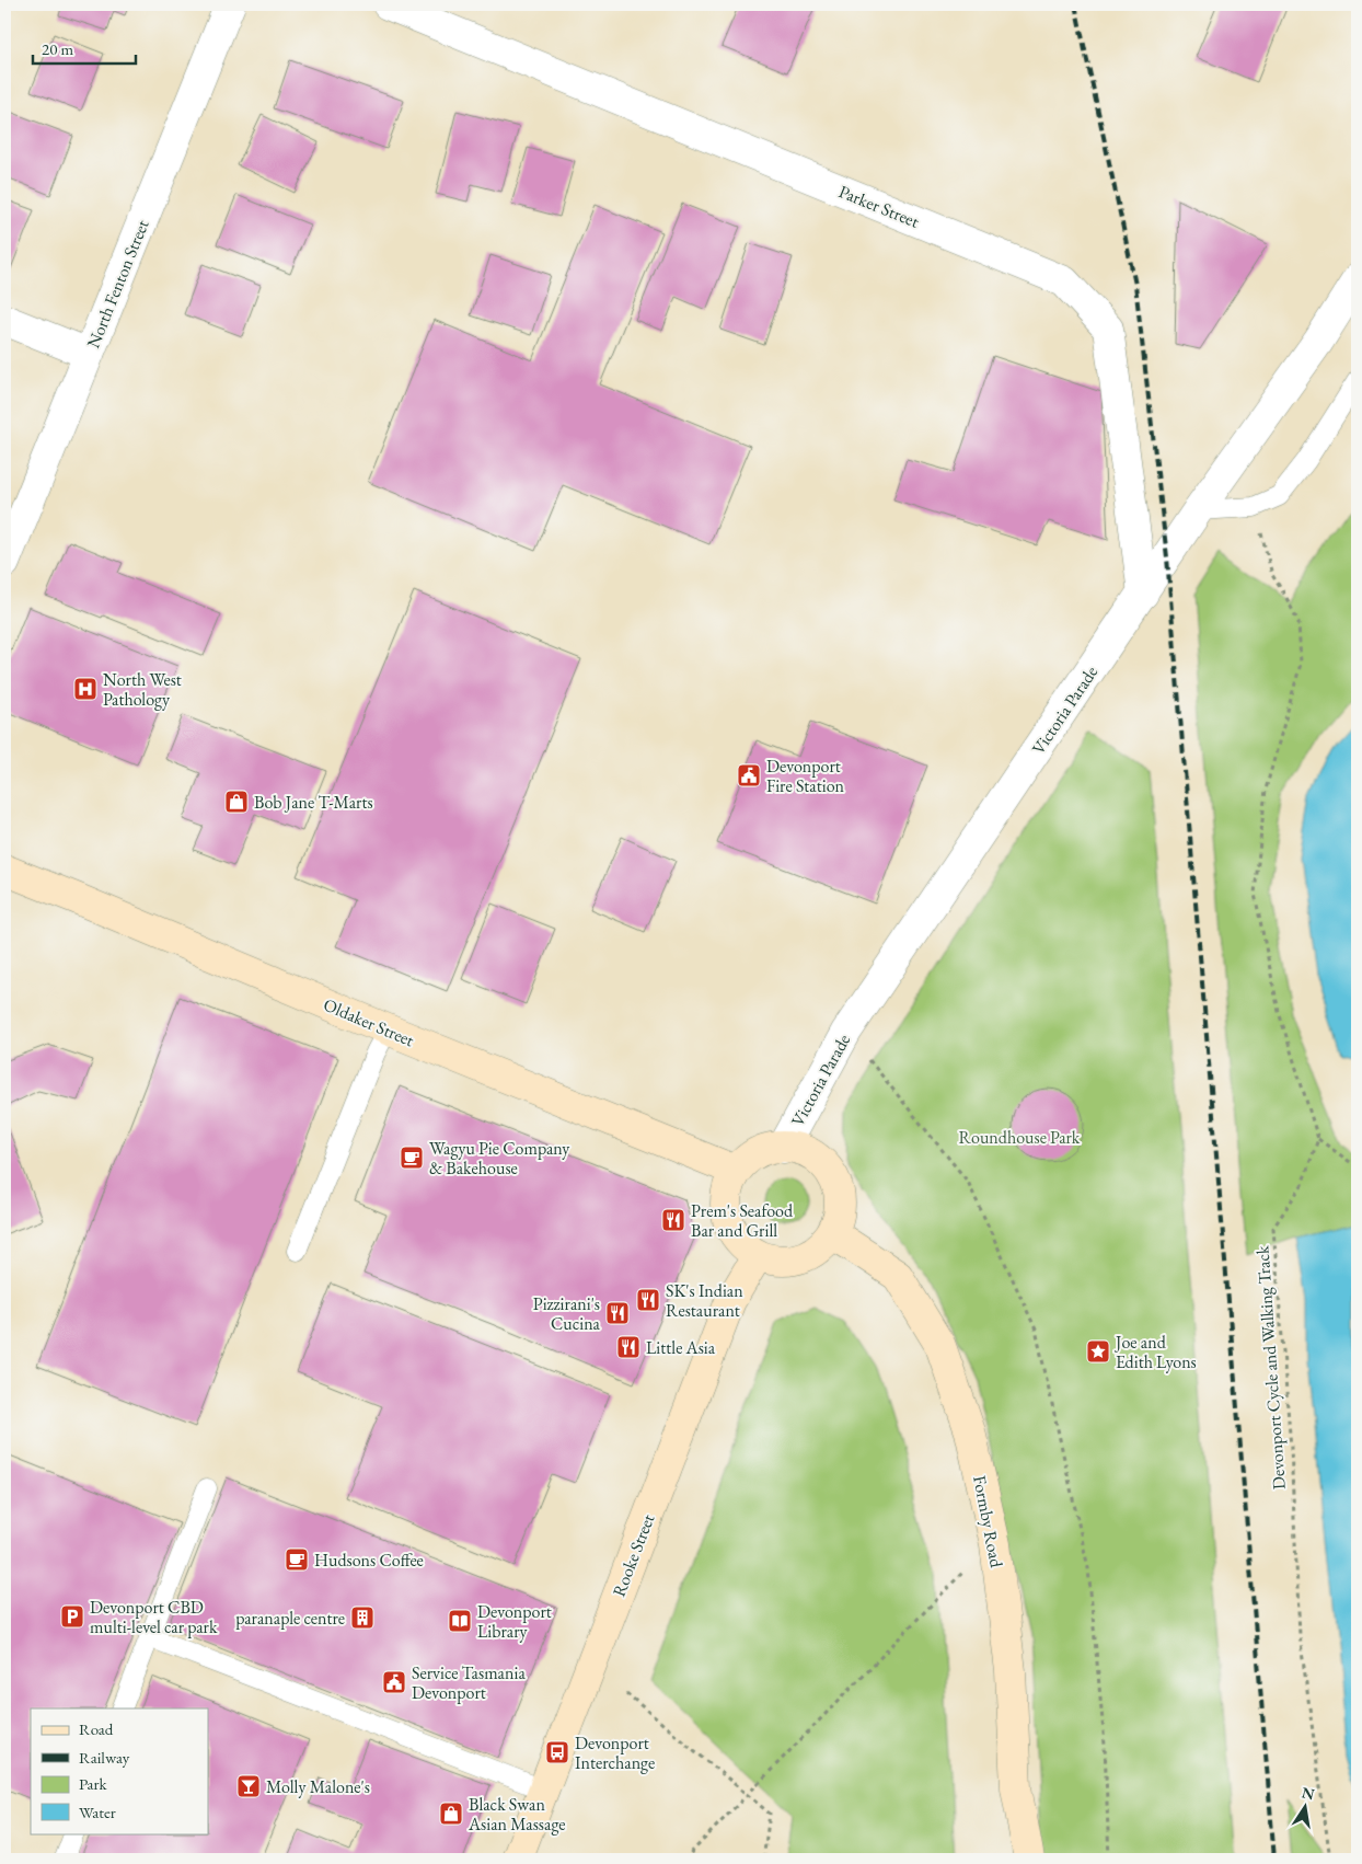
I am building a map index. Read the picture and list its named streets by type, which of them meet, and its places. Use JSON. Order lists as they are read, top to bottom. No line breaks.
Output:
{"streets":{"main road":["Oldaker Street","Formby Road","Rooke Street"],"street":["Parker Street","North Fenton Street","Victoria Parade"],"path":["Devonport Cycle and Walking Track"]},"crossings":[["Parker Street","Victoria Parade"],["Victoria Parade","Oldaker Street"],["Victoria Parade","Formby Road"],["Victoria Parade","Rooke Street"],["Oldaker Street","Formby Road"],["Oldaker Street","Rooke Street"],["Formby Road","Rooke Street"]],"parks":["Roundhouse Park"],"places":{"hospital":["North West Pathology"],"public building":["Devonport Fire Station","Service Tasmania Devonport"],"shop":["Bob Jane T-Marts","Black Swan Asian Massage"],"cafe":["Wagyu Pie Company & Bakehouse","Hudsons Coffee"],"restaurant":["Prem's Seafood Bar and Grill","SK's Indian Restaurant","Pizzirani's Cucina","Little Asia"],"place":["Joe and Edith Lyons"],"parking":["Devonport CBD multi-level car park"],"building":["paranaple centre"],"library":["Devonport Library"],"bus stop":["Devonport Interchange"],"bar":["Molly Malone's"]},"legend":["Road","Railway","Park","Water"],"scale_bar":"20 m","north":"top"}
